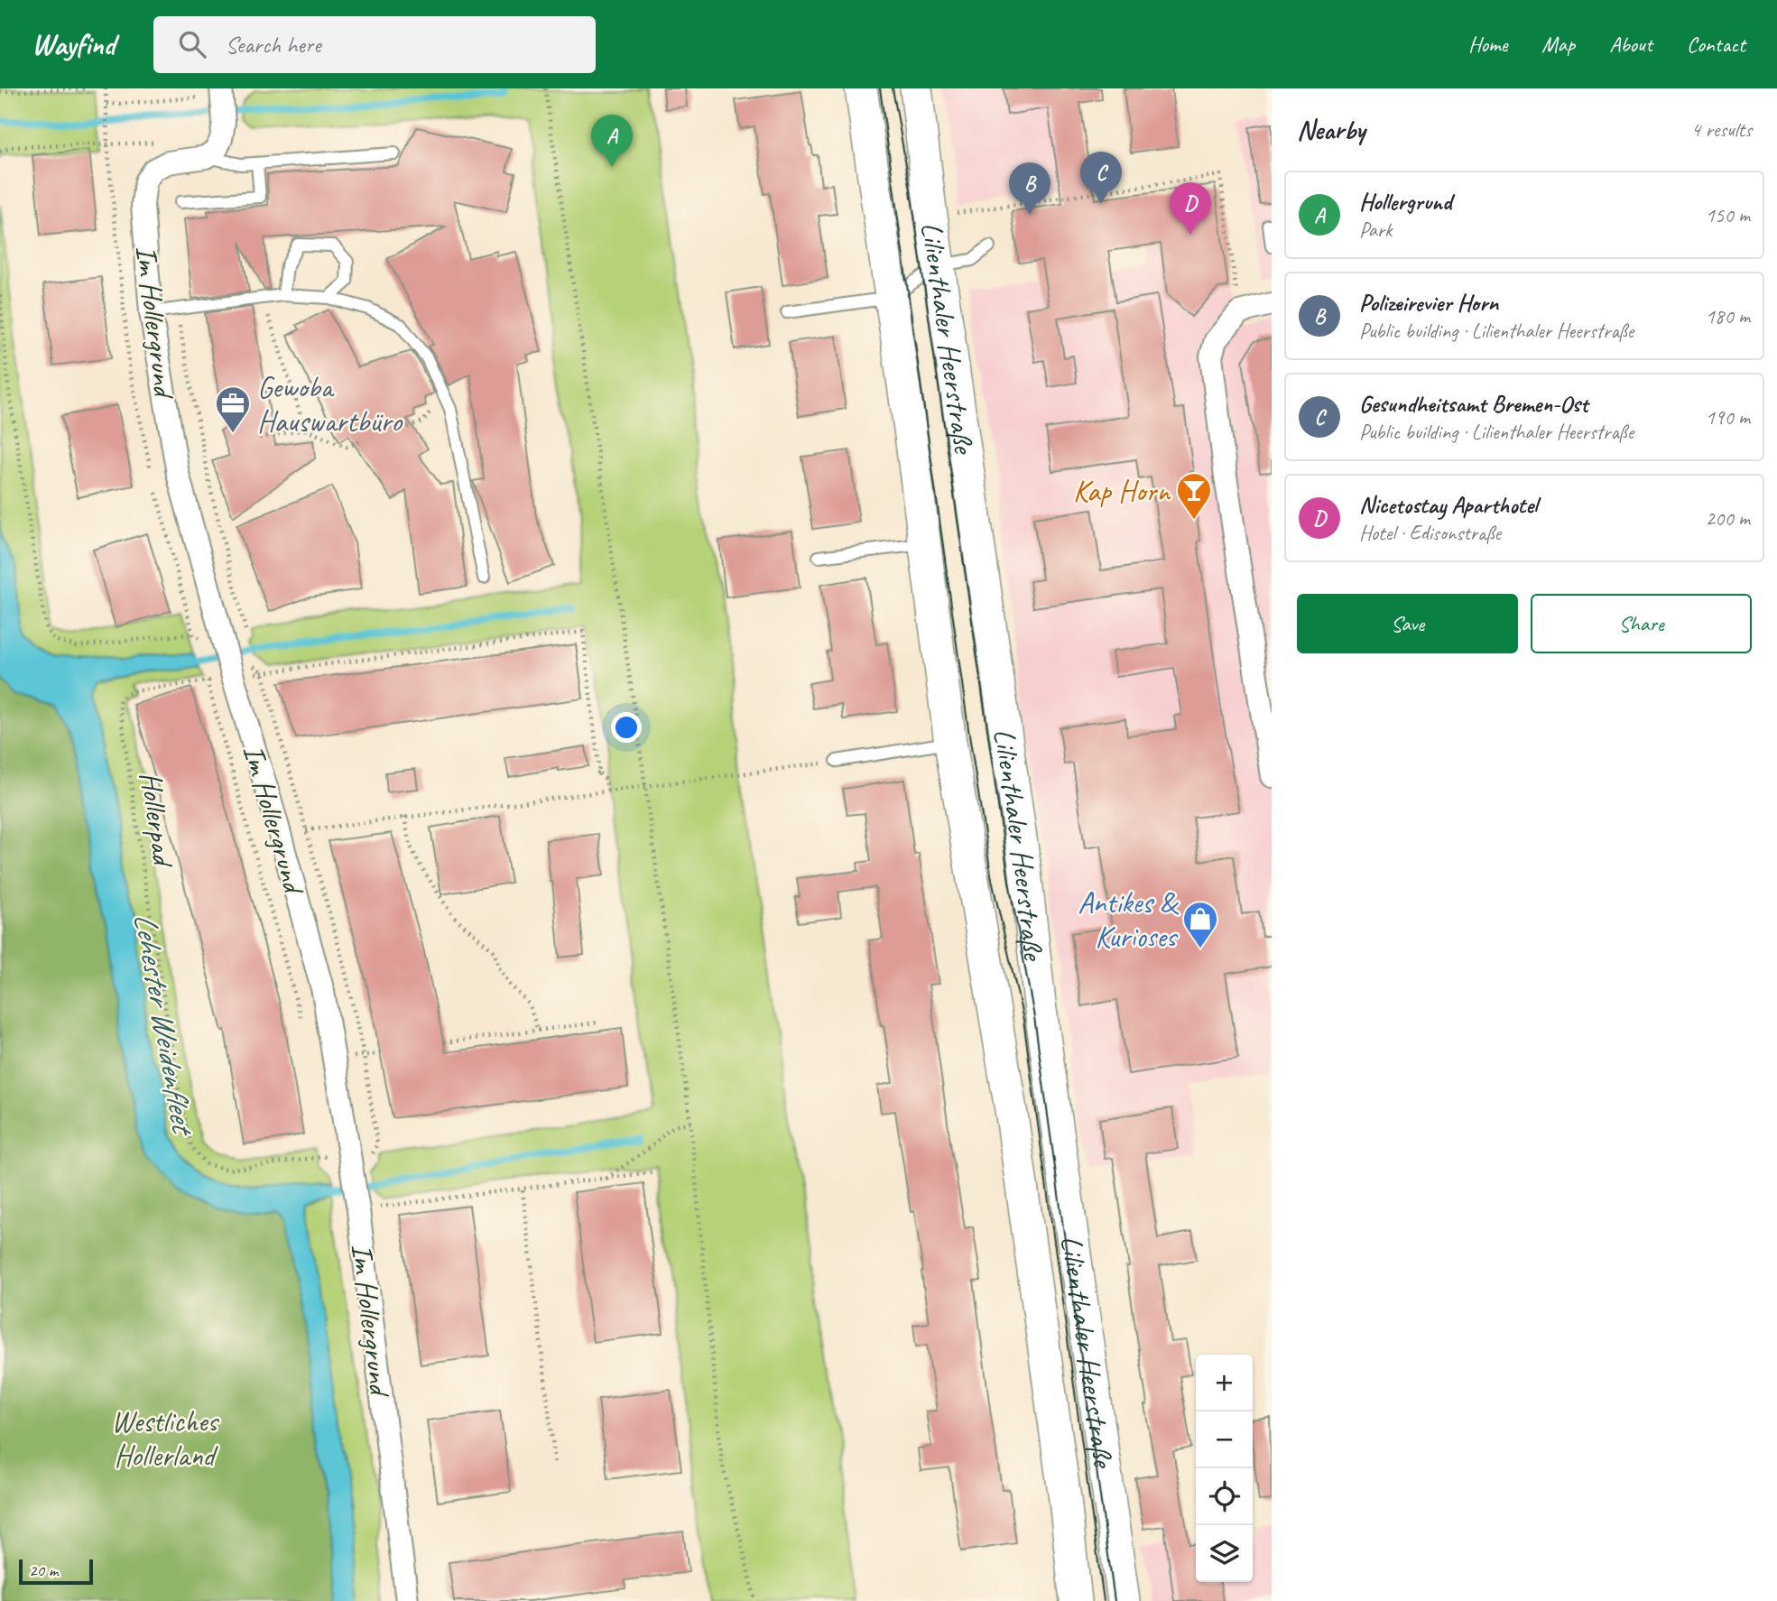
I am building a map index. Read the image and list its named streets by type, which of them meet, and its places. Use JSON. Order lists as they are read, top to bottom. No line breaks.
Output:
{"streets":{"main road":["Lilienthaler Heerstraße"],"street":["Im Hollergrund"],"path":["Hollerpad"]},"water":["Lehester Weidenfleet"],"parks":["Westliches Hollerland"],"places":{"office":["Gewoba Hauswartbüro"],"bar":["Kap Horn"],"shop":["Antikes & Kurioses"]},"scale_bar":"20 m","page":{"header":"Wayfind","search":"Search here","nav":["Home","Map","About","Contact"],"heading":["Nearby","4 results"],"pins":["A","C","B","D"],"list":[{"mark":"A","name":"Hollergrund","note":"Park","value":"150 m"},{"mark":"B","name":"Polizeirevier Horn","note":"Public building · Lilienthaler Heerstraße","value":"180 m"},{"mark":"C","name":"Gesundheitsamt Bremen-Ost","note":"Public building · Lilienthaler Heerstraße","value":"190 m"},{"mark":"D","name":"Nicetostay Aparthotel","note":"Hotel · Edisonstraße","value":"200 m"}],"buttons":["Save","Share"],"map_buttons":["+","−"],"scale":"20 m"}}
